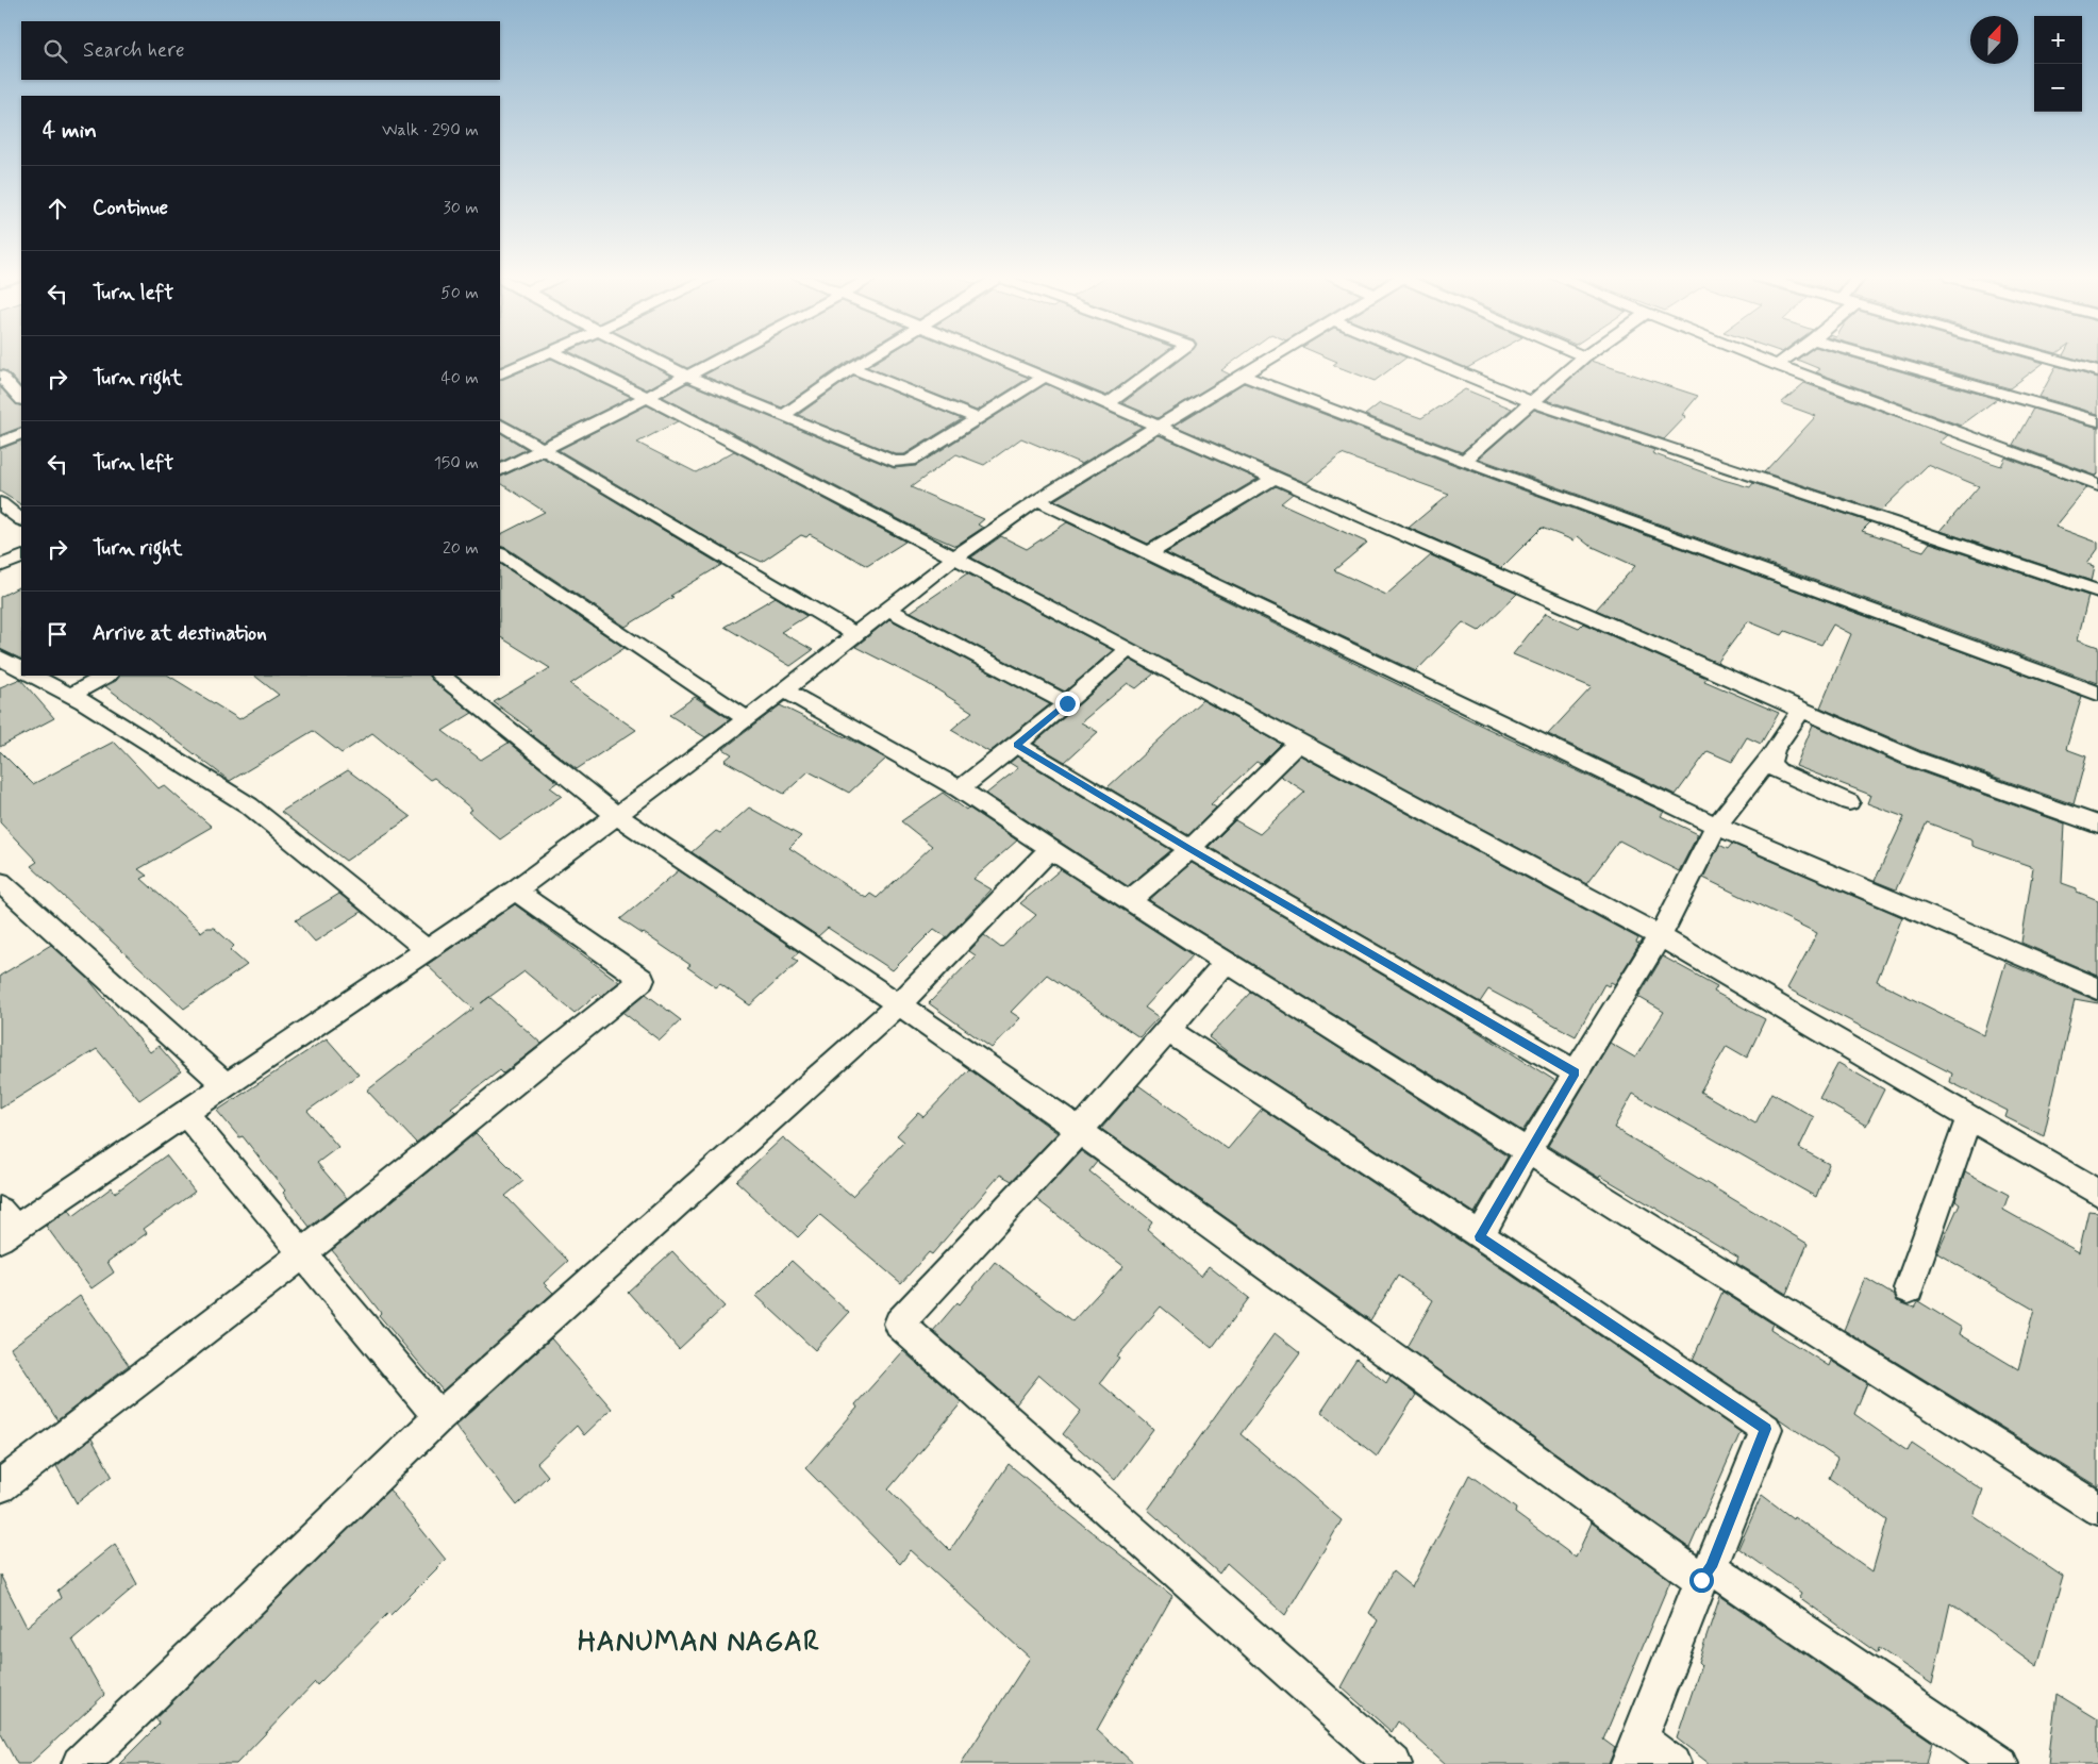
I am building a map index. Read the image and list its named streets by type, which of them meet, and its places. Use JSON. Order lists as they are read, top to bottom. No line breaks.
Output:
{"districts":["HANUMAN NAGAR"],"north":"top","page":{"map_buttons":["+","−"],"search":"Search here","heading":["4 min","Walk · 290 m"],"list":[["Continue","30 m"],["Turn left","50 m"],["Turn right","40 m"],["Turn left","150 m"],["Turn right","20 m"],"Arrive at destination"]}}
